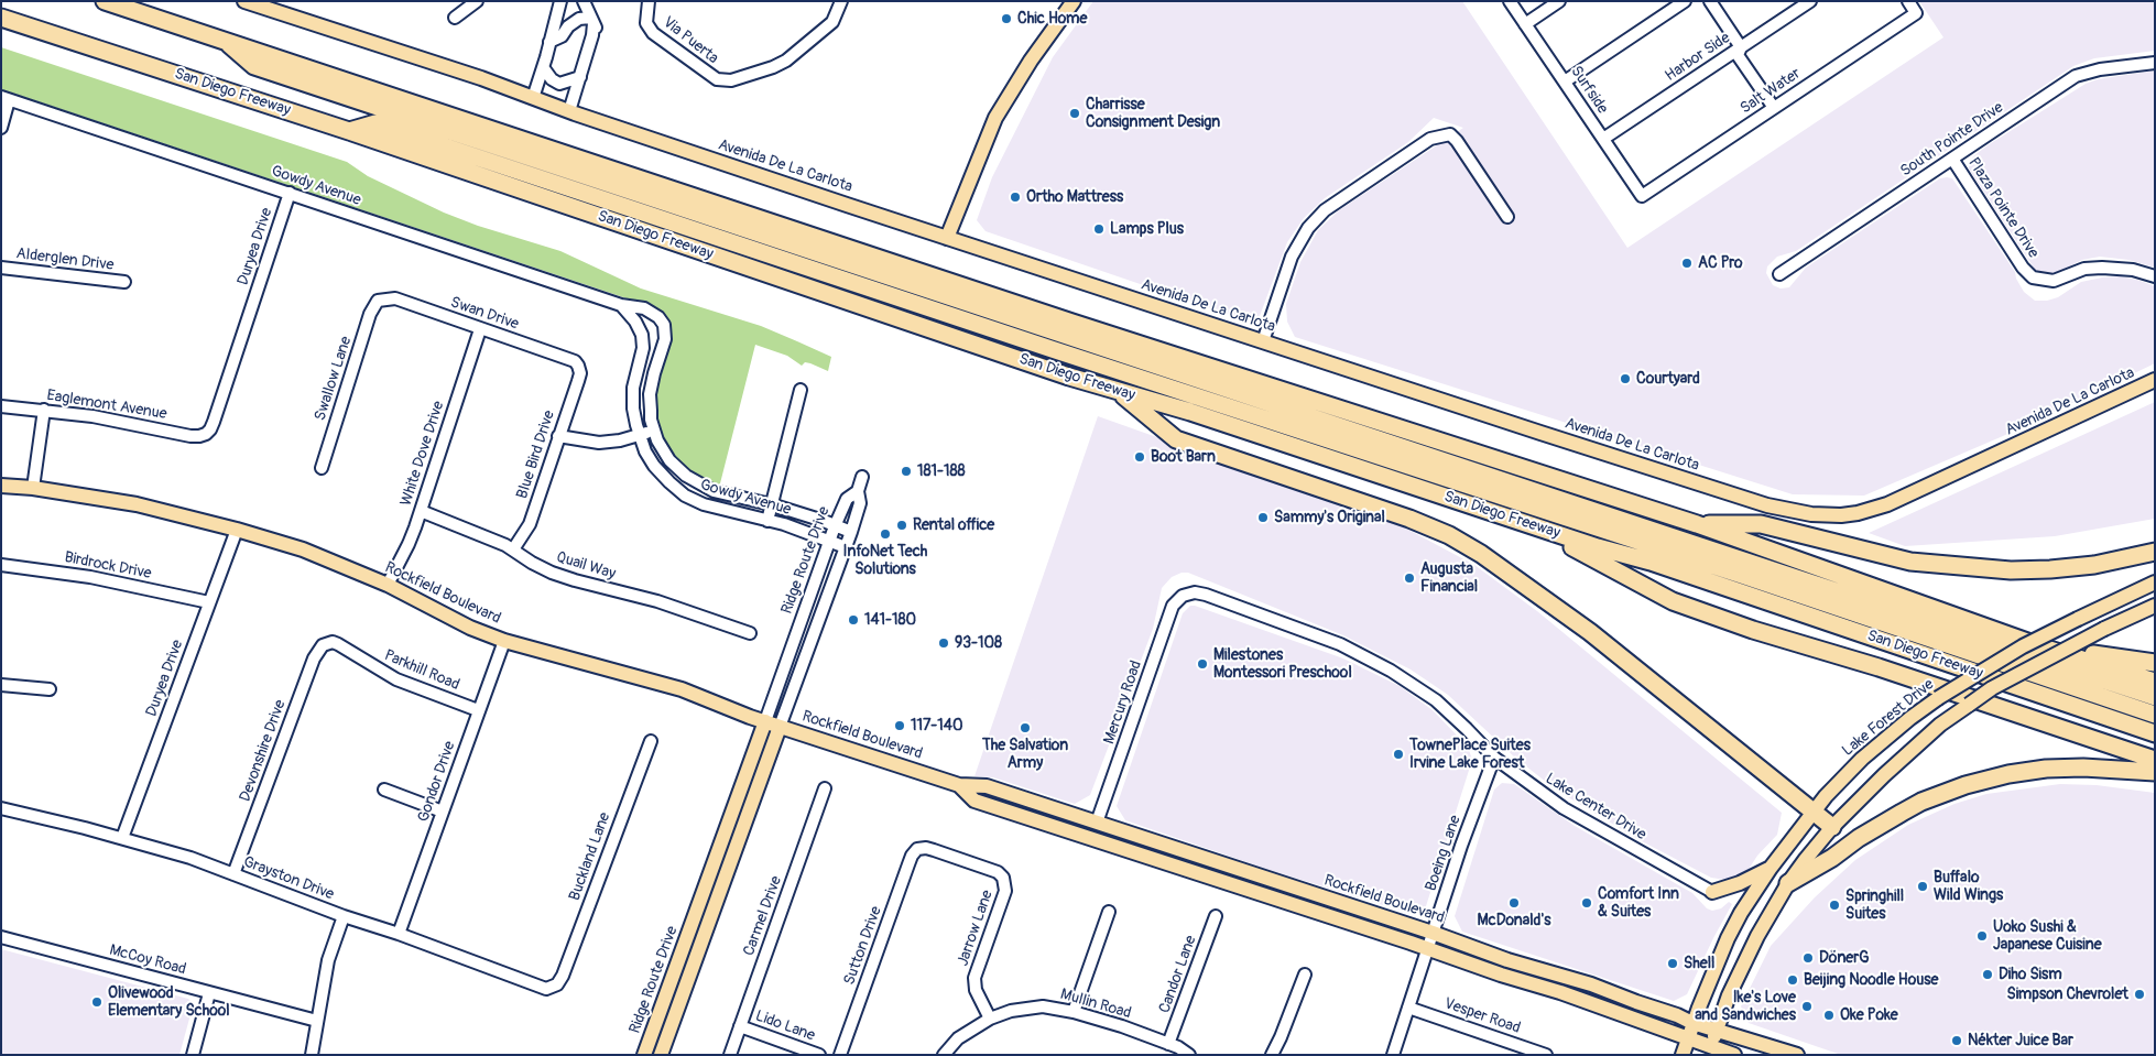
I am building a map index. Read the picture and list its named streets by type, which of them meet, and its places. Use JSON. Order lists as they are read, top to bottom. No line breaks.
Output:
{"streets":{"highway":["San Diego Freeway"],"main road":["Avenida De La Carlota","Ridge Route Drive","Rockfield Boulevard","Lake Forest Drive"],"street":["Via Puerta","Harbor Side","Surfside","Salt Water","South Pointe Drive","Gowdy Avenue","Plaza Pointe Drive","Duryea Drive","Alderglen Drive","Swan Drive","Swallow Lane","Eaglemont Avenue","White Dove Drive","Blue Bird Drive","Birdrock Drive","Quail Way","Parkhill Road","Mercury Road","Devonshire Drive","Gondor Drive","Lake Center Drive","Boeing Lane","Buckland Lane","Grayston Drive","Carmel Drive","Jarrow Lane","Sutton Drive","McCoy Road","Candor Lane","Mullin Road","Vesper Road","Lido Lane"]},"crossings":[["Harbor Side","Surfside"],["Surfside","Salt Water"],["South Pointe Drive","Plaza Pointe Drive"],["Gowdy Avenue","Duryea Drive"],["Gowdy Avenue","Ridge Route Drive"],["Duryea Drive","Eaglemont Avenue"],["Duryea Drive","Birdrock Drive"],["Duryea Drive","Rockfield Boulevard"],["Duryea Drive","Grayston Drive"],["Swan Drive","Swallow Lane"],["Swan Drive","White Dove Drive"],["Swan Drive","Blue Bird Drive"],["White Dove Drive","Quail Way"],["White Dove Drive","Rockfield Boulevard"],["Blue Bird Drive","Quail Way"],["Ridge Route Drive","Rockfield Boulevard"],["Rockfield Boulevard","Mercury Road"],["Rockfield Boulevard","Lake Forest Drive"],["Rockfield Boulevard","Gondor Drive"],["Rockfield Boulevard","Boeing Lane"],["Parkhill Road","Devonshire Drive"],["Parkhill Road","Gondor Drive"],["Mercury Road","Lake Center Drive"],["Devonshire Drive","Grayston Drive"],["Gondor Drive","Grayston Drive"],["Lake Center Drive","Boeing Lane"],["Boeing Lane","Vesper Road"],["Buckland Lane","Grayston Drive"],["Carmel Drive","Lido Lane"],["Jarrow Lane","Sutton Drive"],["Jarrow Lane","Mullin Road"],["Candor Lane","Mullin Road"]],"places":["Chic Home","Charrisse Consignment Design","Ortho Mattress","Lamps Plus","AC Pro","Courtyard","Boot Barn","181-188","Sammy's Original","Rental office","InfoNet Tech Solutions","Augusta Financial","141-180","93-108","Milestones Montessori Preschool","117-140","The Salvation Army","TownePlace Suites Irvine Lake Forest","Buffalo Wild Wings","McDonald's","Comfort Inn & Suites","Springhill Suites","Uoko Sushi & Japanese Cuisine","DönerG","Shell","Diho Sism","Beijing Noodle House","Simpson Chevrolet","Olivewood Elementary School","Ike's Love and Sandwiches","Oke Poke","Nékter Juice Bar"]}
